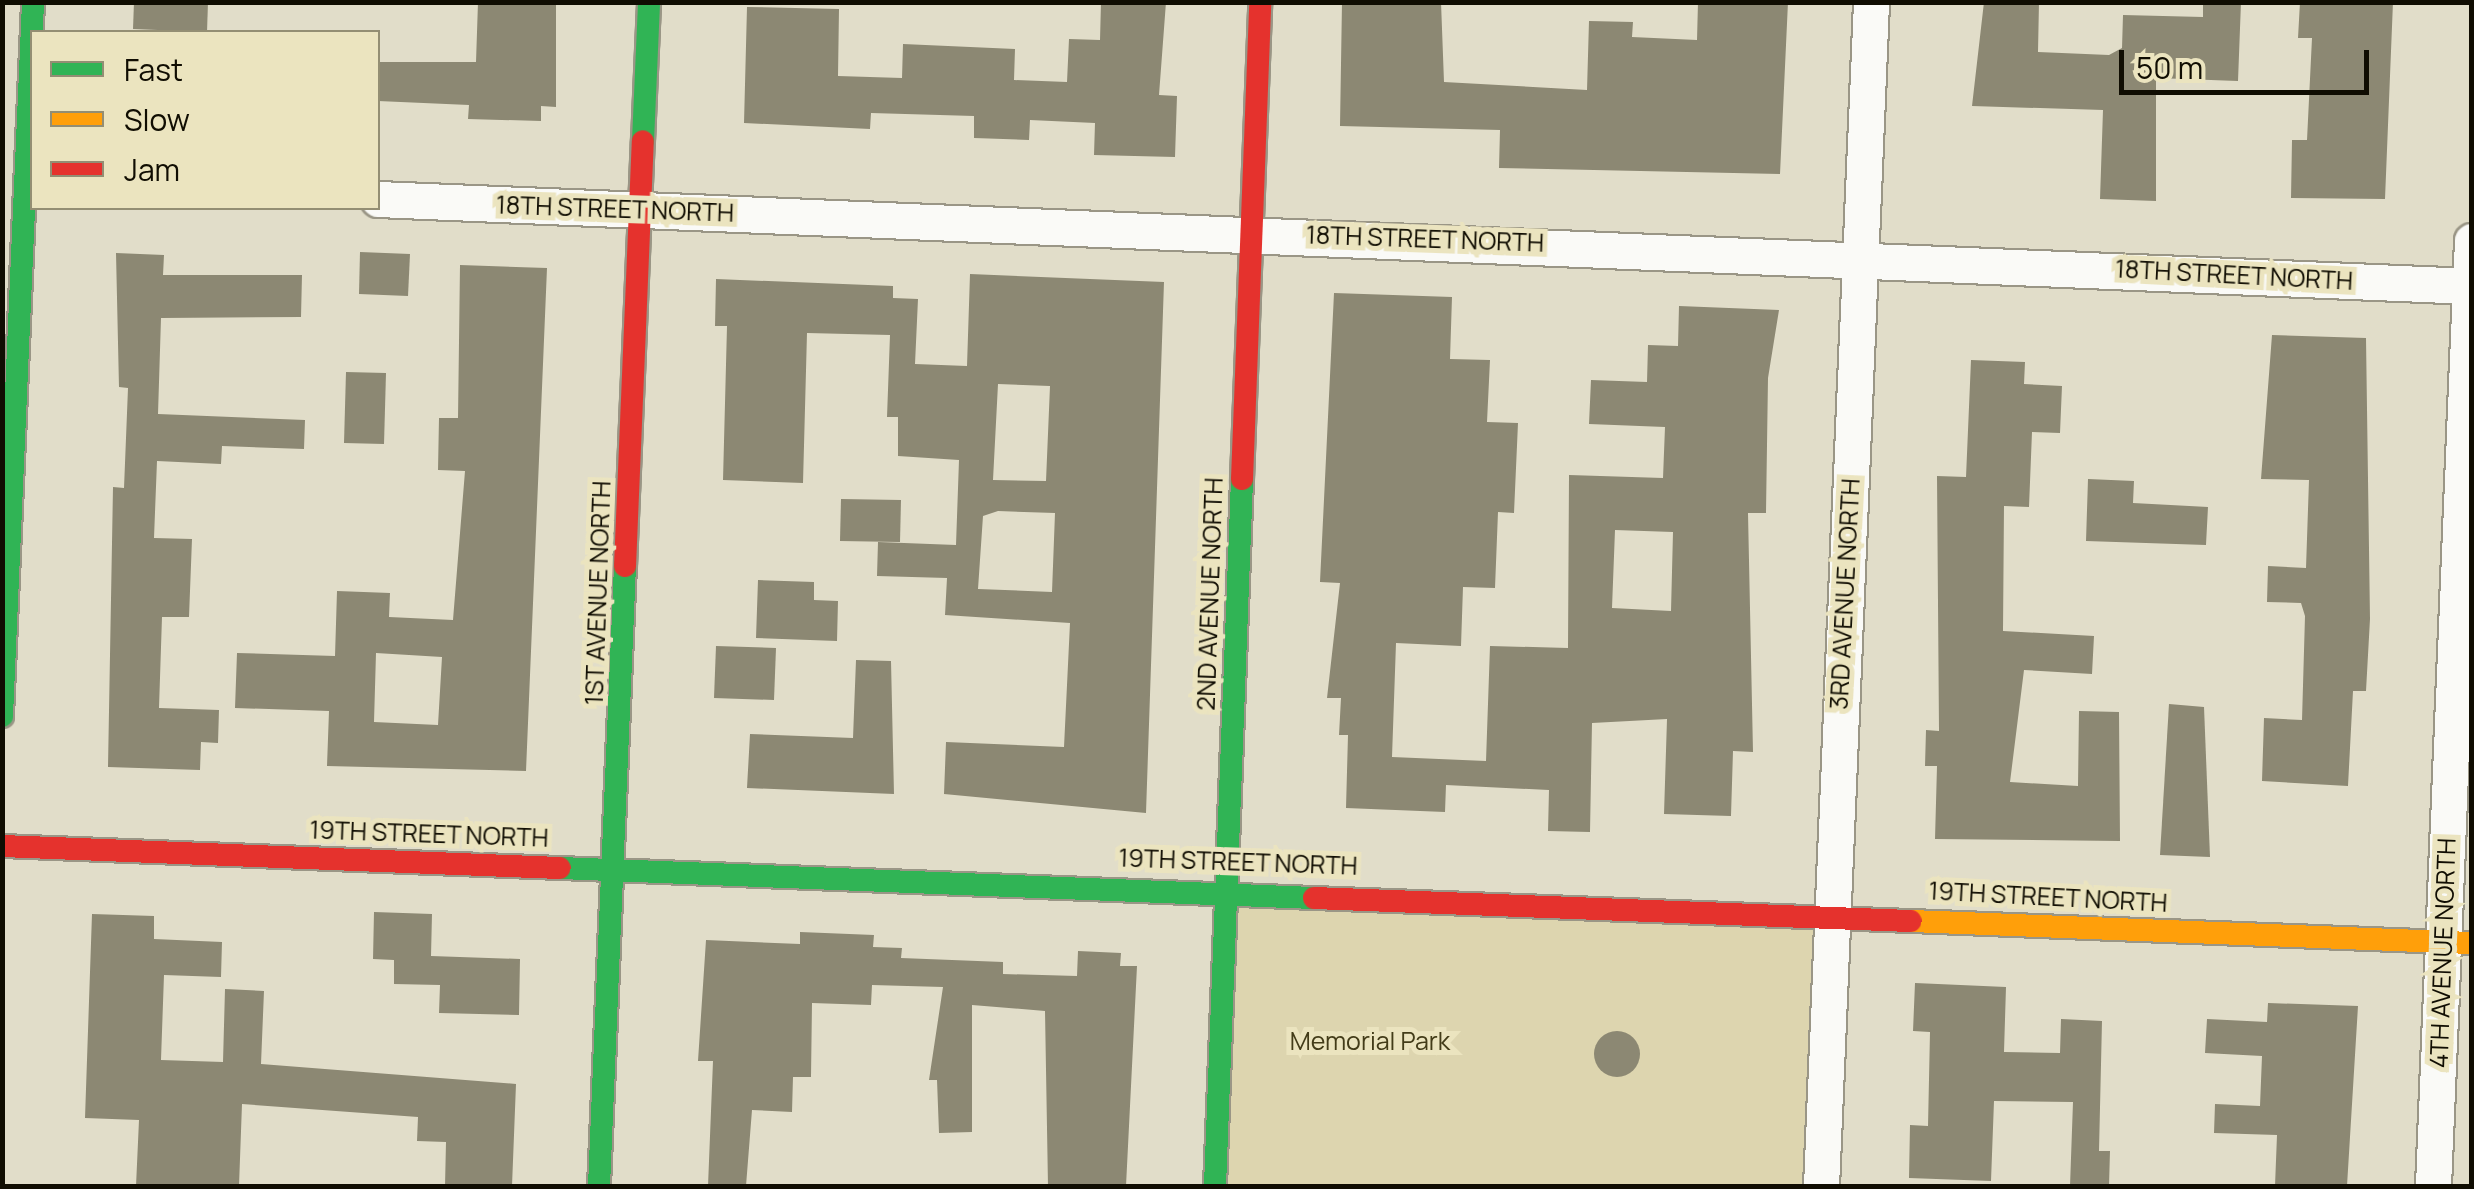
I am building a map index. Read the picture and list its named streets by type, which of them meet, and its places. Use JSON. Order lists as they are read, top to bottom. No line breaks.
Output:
{"streets":{"street":["18TH STREET NORTH","1ST AVENUE NORTH","2ND AVENUE NORTH","3RD AVENUE NORTH","19TH STREET NORTH","4TH AVENUE NORTH"]},"crossings":[["18TH STREET NORTH","1ST AVENUE NORTH"],["18TH STREET NORTH","2ND AVENUE NORTH"],["18TH STREET NORTH","3RD AVENUE NORTH"],["18TH STREET NORTH","4TH AVENUE NORTH"],["1ST AVENUE NORTH","19TH STREET NORTH"],["2ND AVENUE NORTH","19TH STREET NORTH"],["3RD AVENUE NORTH","19TH STREET NORTH"],["19TH STREET NORTH","4TH AVENUE NORTH"]],"parks":["Memorial Park"],"legend":["Fast","Slow","Jam"],"scale_bar":"50 m"}
